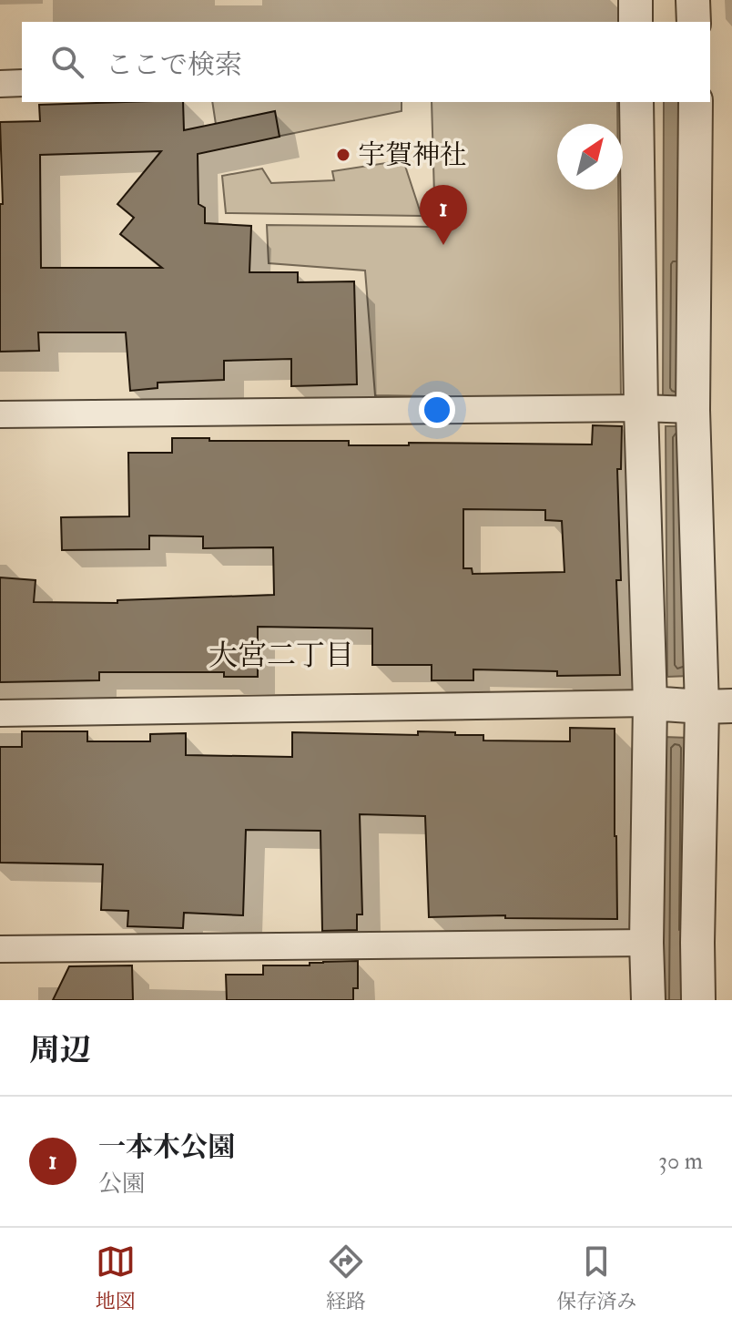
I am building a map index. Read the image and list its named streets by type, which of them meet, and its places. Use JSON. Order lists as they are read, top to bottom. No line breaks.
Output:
{"districts":["大宮二丁目"],"places":["宇賀神社"],"north":"top right","page":{"search":"ここで検索","pins":"1","heading":"周辺","list":[{"mark":"1","name":"一本木公園","note":"公園","value":"30 m"}],"nav":["地図","経路","保存済み"]}}
